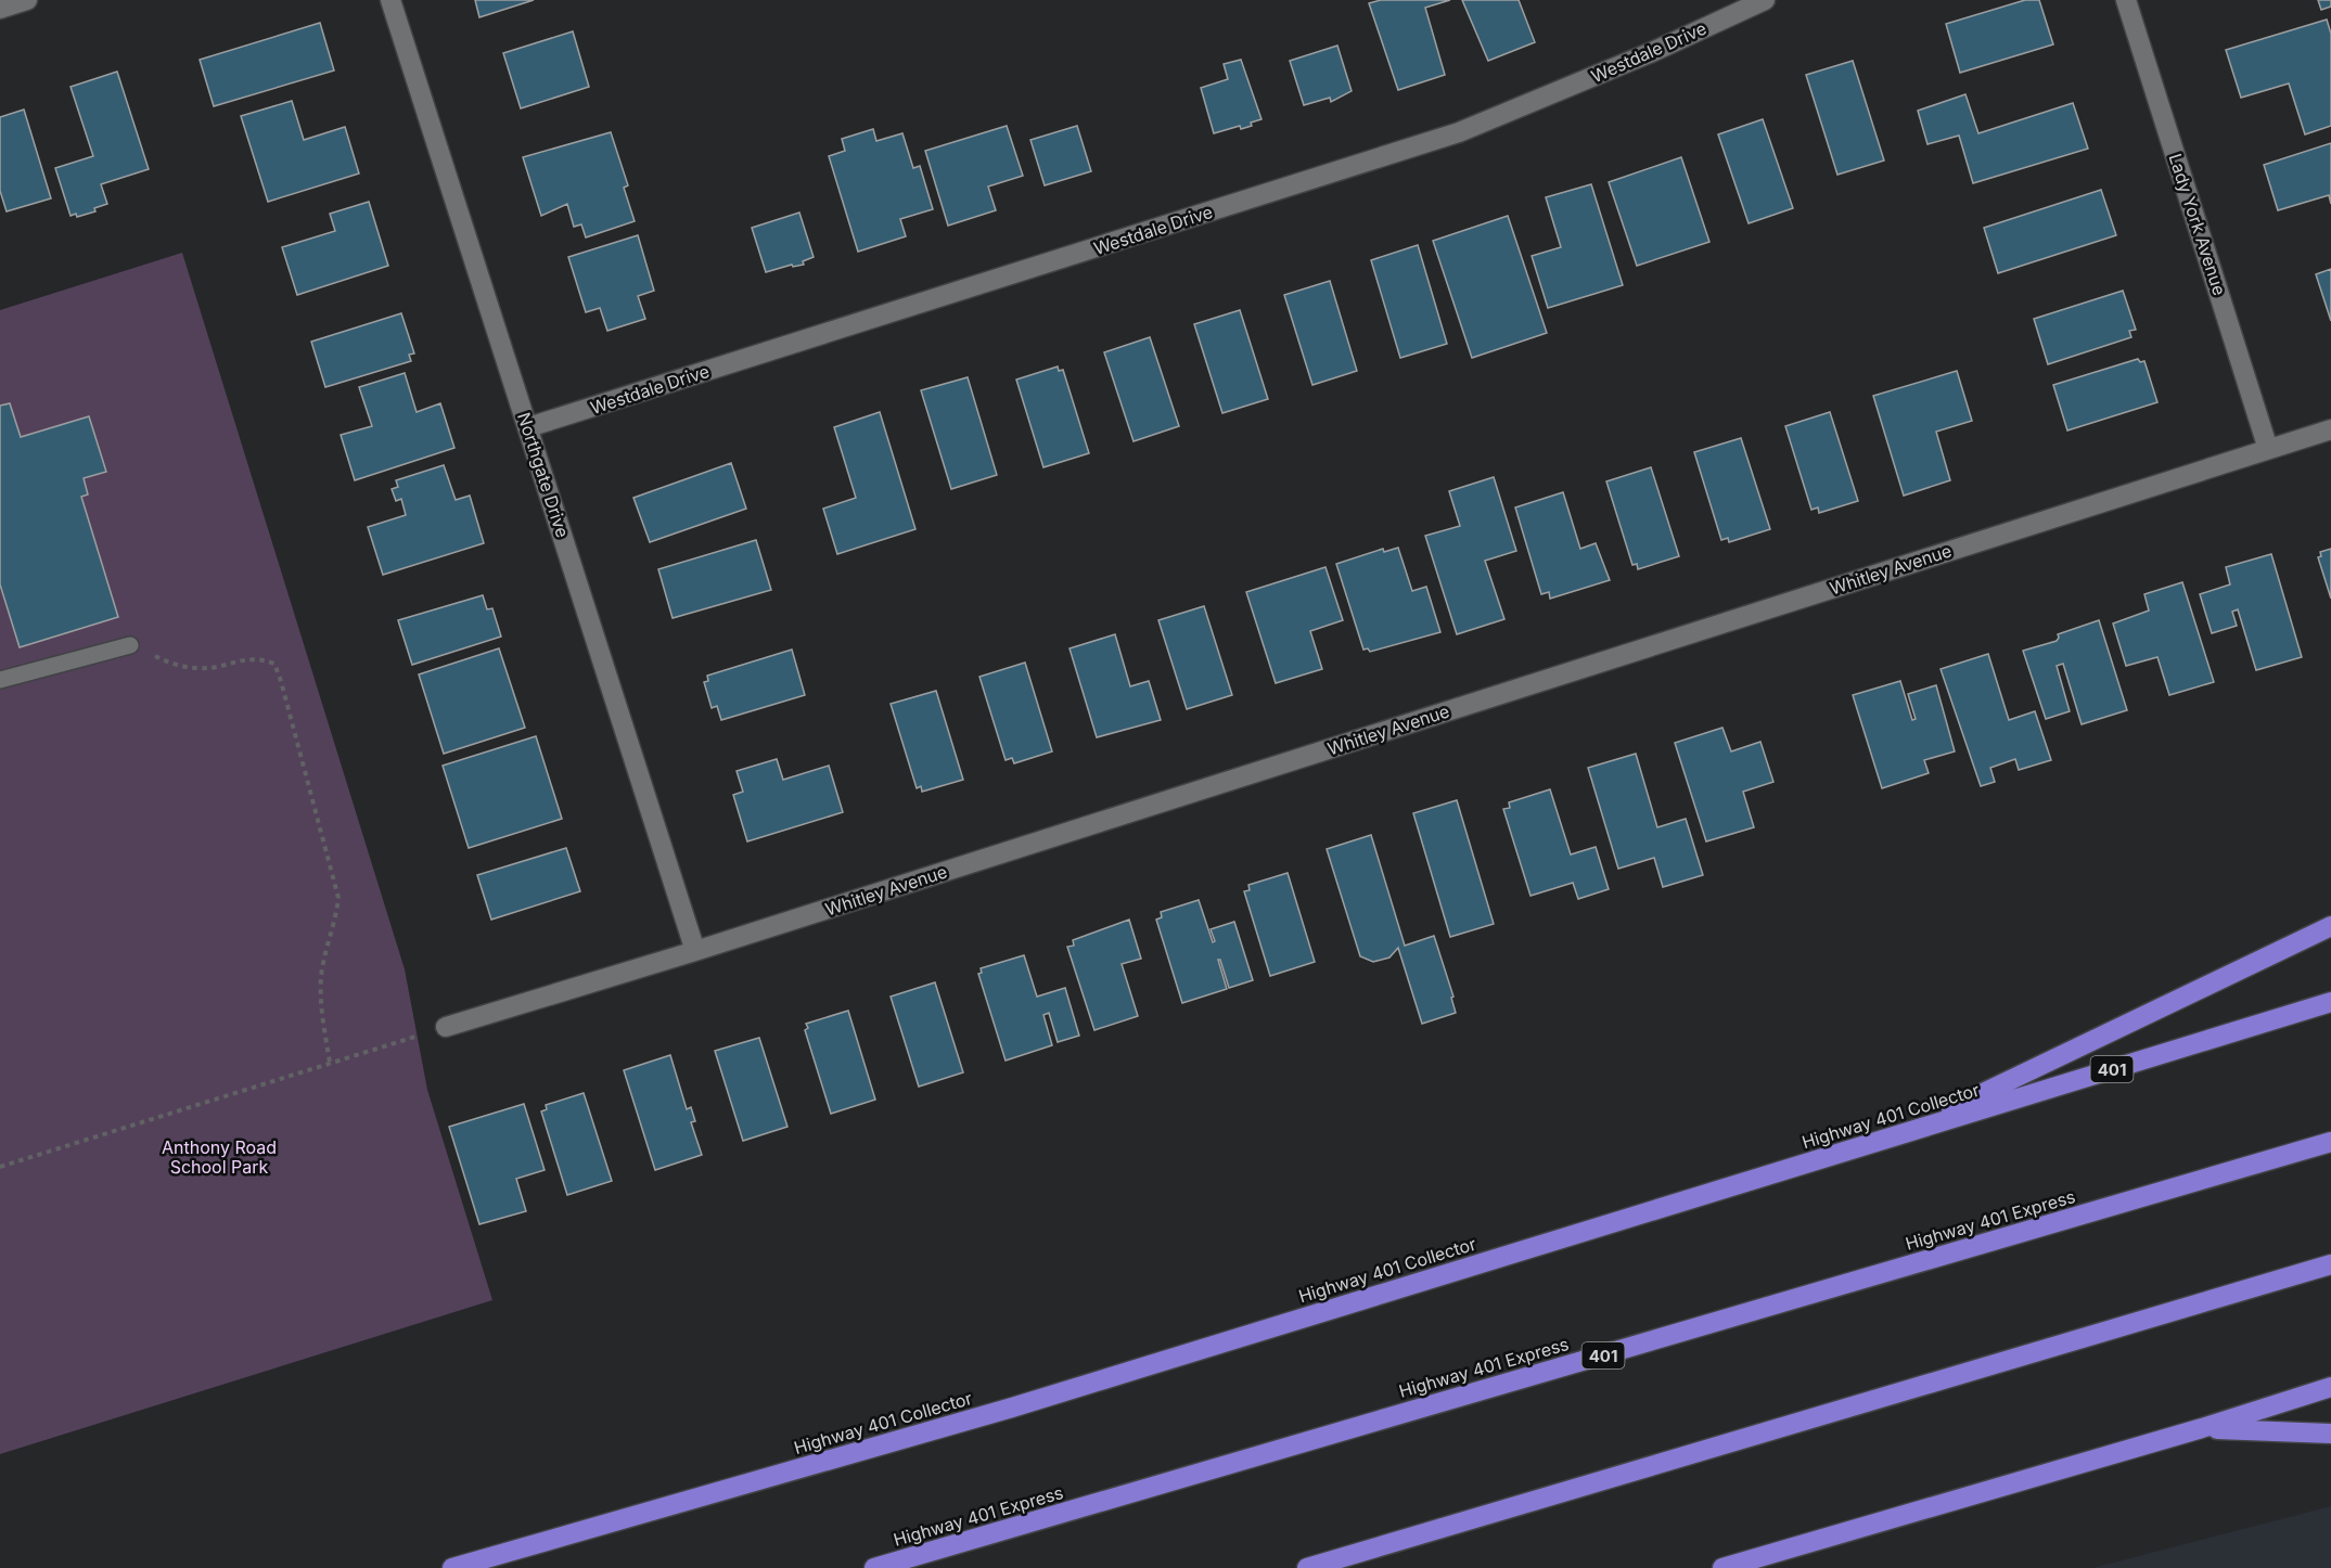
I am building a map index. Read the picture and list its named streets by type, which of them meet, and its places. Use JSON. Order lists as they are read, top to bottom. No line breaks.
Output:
{"streets":{"highway":["401","Highway 401 Collector","Highway 401 Express"],"street":["Westdale Drive","Lady York Avenue","Northgate Drive","Whitley Avenue"]},"crossings":[["Westdale Drive","Northgate Drive"],["Lady York Avenue","Whitley Avenue"],["Northgate Drive","Whitley Avenue"]],"parks":["Anthony Road School Park"]}
